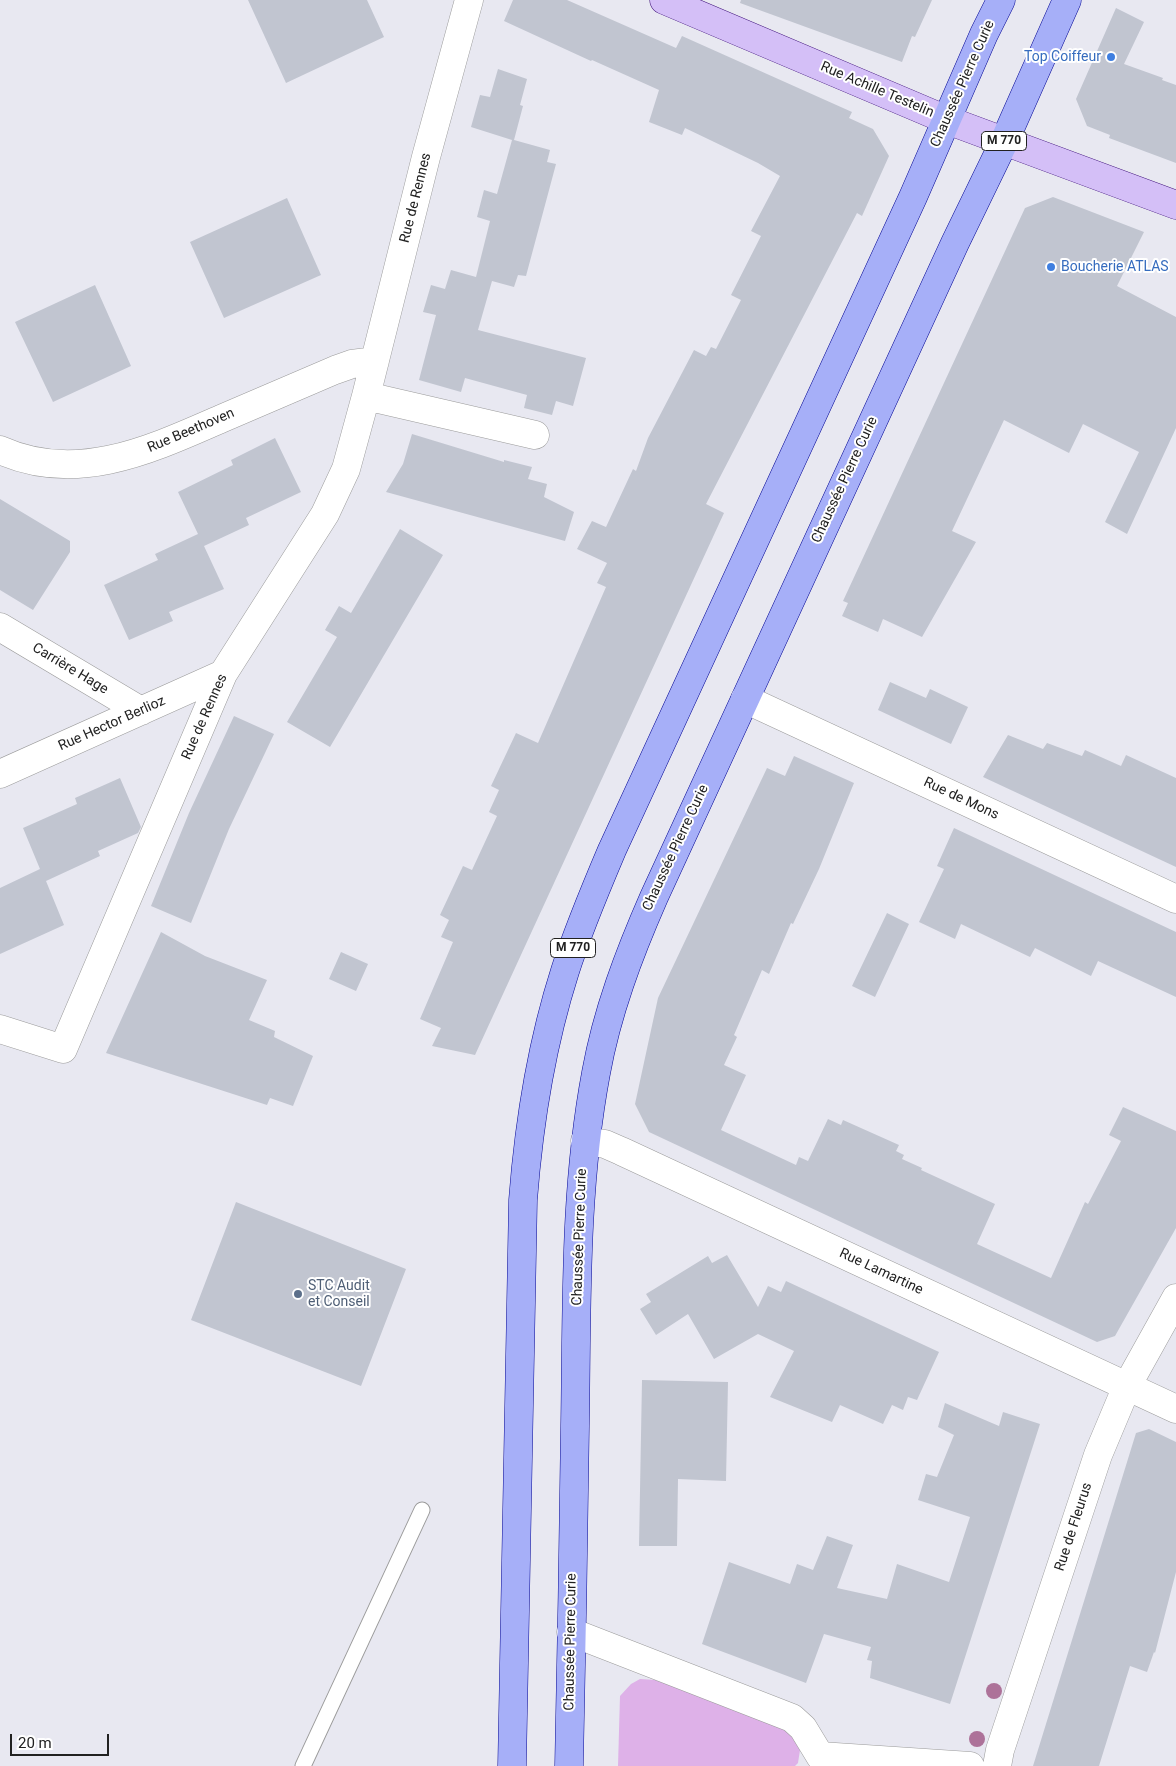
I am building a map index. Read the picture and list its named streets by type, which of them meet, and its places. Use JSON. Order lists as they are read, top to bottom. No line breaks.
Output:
{"streets":{"main road":["Chaussée Pierre Curie","M 770"],"street":["Rue Achille Testelin","Rue de Rennes","Rue Beethoven","Carrière Hage","Rue Hector Berlioz","Rue de Mons","Rue Lamartine","Rue de Fleurus"]},"crossings":[["Chaussée Pierre Curie","Rue Achille Testelin"],["Chaussée Pierre Curie","Rue de Mons"],["Chaussée Pierre Curie","Rue Lamartine"],["Rue de Rennes","Rue Beethoven"],["Rue de Rennes","Rue Hector Berlioz"],["Carrière Hage","Rue Hector Berlioz"],["Rue Lamartine","Rue de Fleurus"]],"places":["Top Coiffeur","Boucherie ATLAS","STC Audit et Conseil"],"scale_bar":"20 m"}
